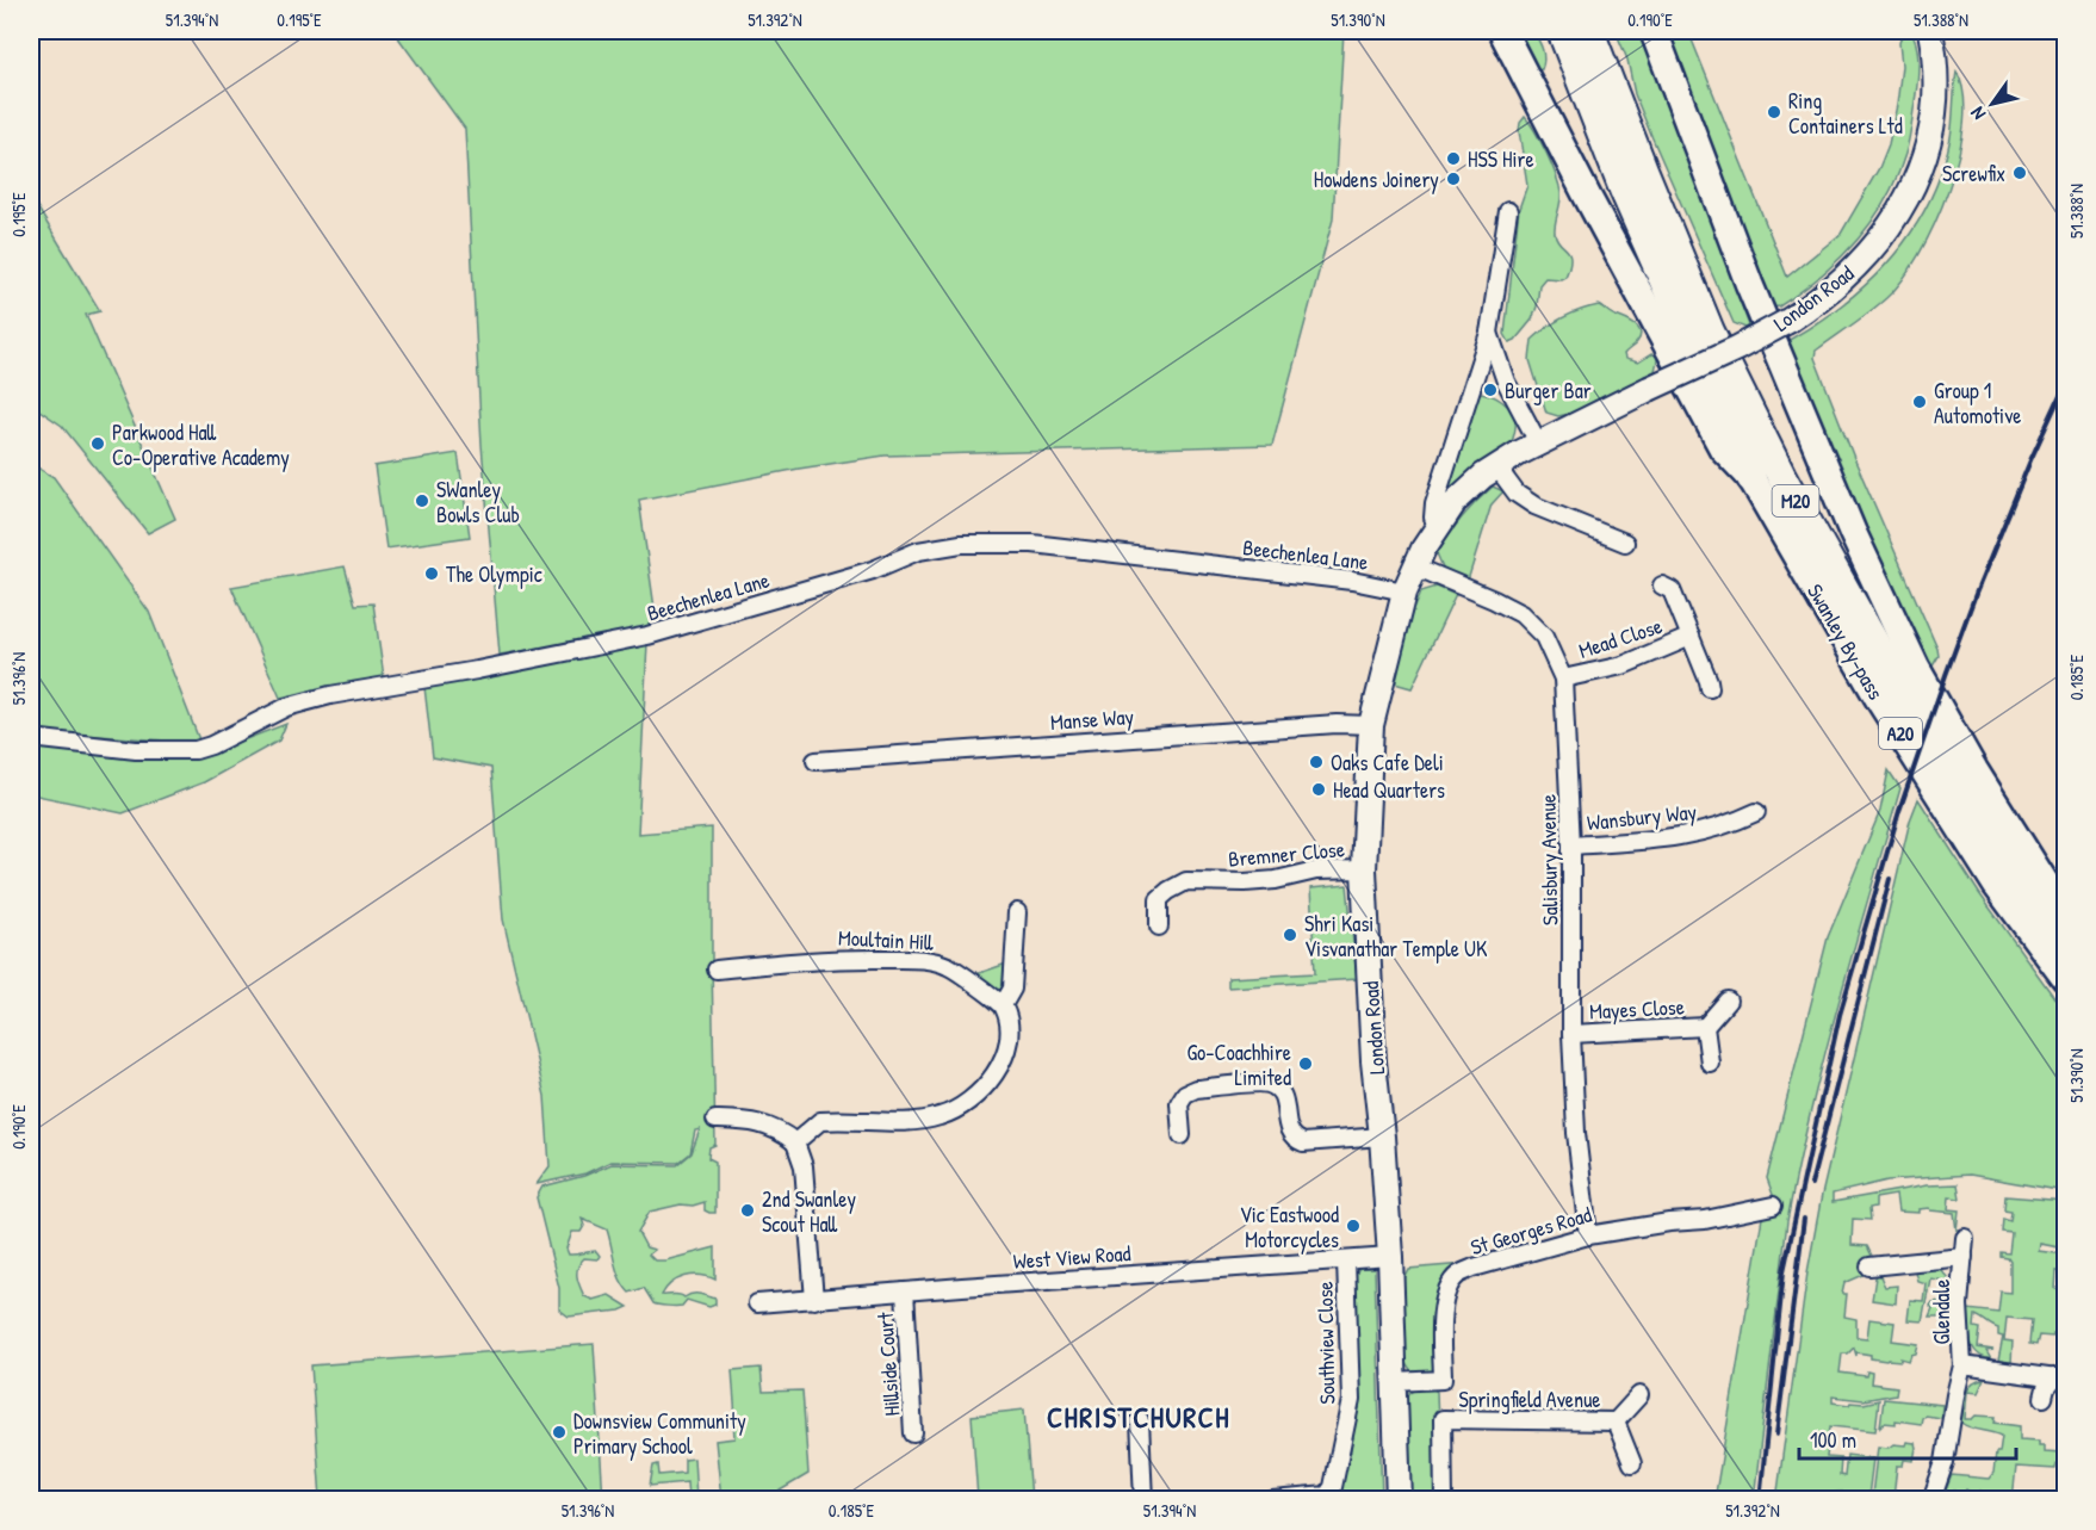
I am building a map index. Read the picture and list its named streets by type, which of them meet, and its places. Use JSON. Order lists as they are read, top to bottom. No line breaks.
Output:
{"streets":{"highway":["M20","Swanley By-pass","A20"],"main road":["London Road"],"street":["Beechenlea Lane","Mead Close","Manse Way","Wansbury Way","Bremner Close","Salisbury Avenue","Moultain Hill","Mayes Close","St Georges Road","West View Road","Glendale","Southview Close","Hillside Court","Springfield Avenue"]},"crossings":[["London Road","Beechenlea Lane"],["London Road","Manse Way"],["London Road","Bremner Close"],["London Road","Salisbury Avenue"],["London Road","St Georges Road"],["London Road","West View Road"],["M20","Swanley By-pass"],["M20","A20"],["Mead Close","Salisbury Avenue"],["Swanley By-pass","A20"],["Wansbury Way","Salisbury Avenue"],["Salisbury Avenue","Mayes Close"],["Salisbury Avenue","St Georges Road"],["West View Road","Southview Close"],["West View Road","Hillside Court"]],"districts":["CHRISTCHURCH"],"places":["Ring Containers Ltd","HSS Hire","Screwfix","Howdens Joinery","Burger Bar","Group 1 Automotive","Parkwood Hall Co-Operative Academy","SWanley Bowls Club","The Olympic","Oaks Cafe Deli","Head Quarters","Shri Kasi Visvanathar Temple UK","Go-Coachhire Limited","2nd Swanley Scout Hall","Vic Eastwood Motorcycles","Downsview Community Primary School"],"scale_bar":"100 m","north":"bottom left","coordinates":["51.394°N","0.195°E","51.392°N","51.390°N","0.190°E","51.388°N","0.185°E","51.396°N"]}
